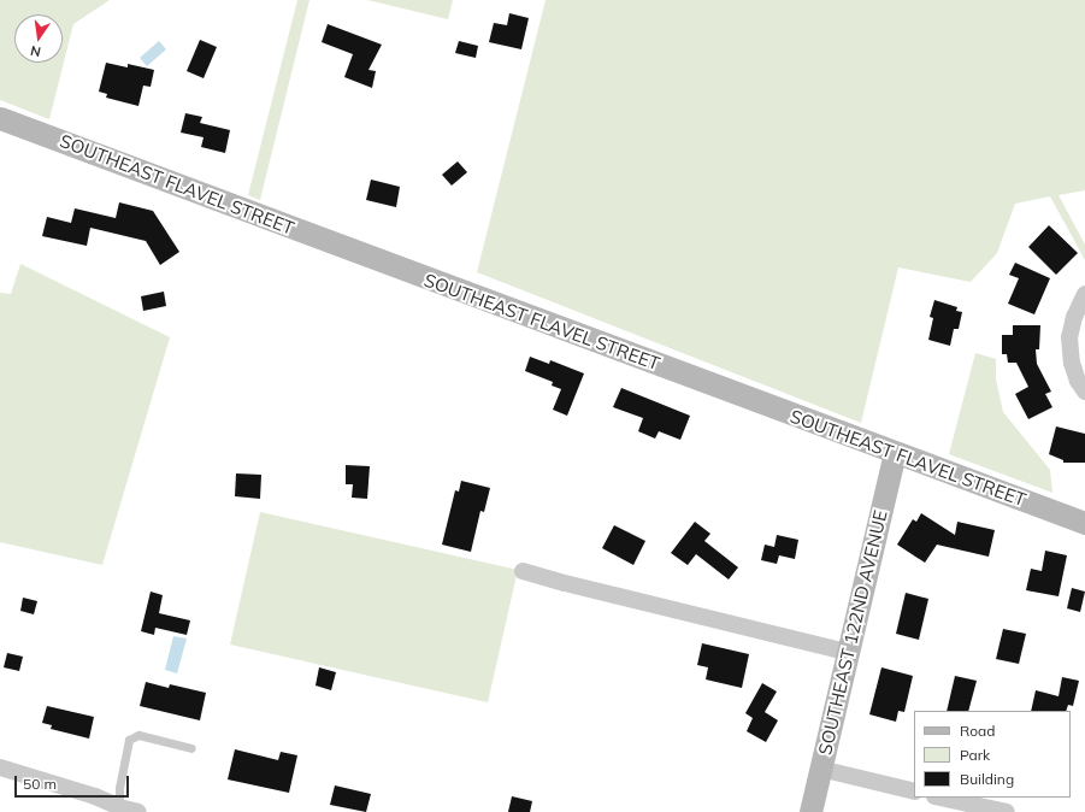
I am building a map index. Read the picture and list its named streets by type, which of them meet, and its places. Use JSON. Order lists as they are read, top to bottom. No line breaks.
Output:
{"streets":{"street":["SOUTHEAST FLAVEL STREET","SOUTHEAST 122ND AVENUE"]},"crossings":[["SOUTHEAST FLAVEL STREET","SOUTHEAST 122ND AVENUE"]],"legend":["Road","Park","Building"],"scale_bar":"50 m","north":"bottom"}
